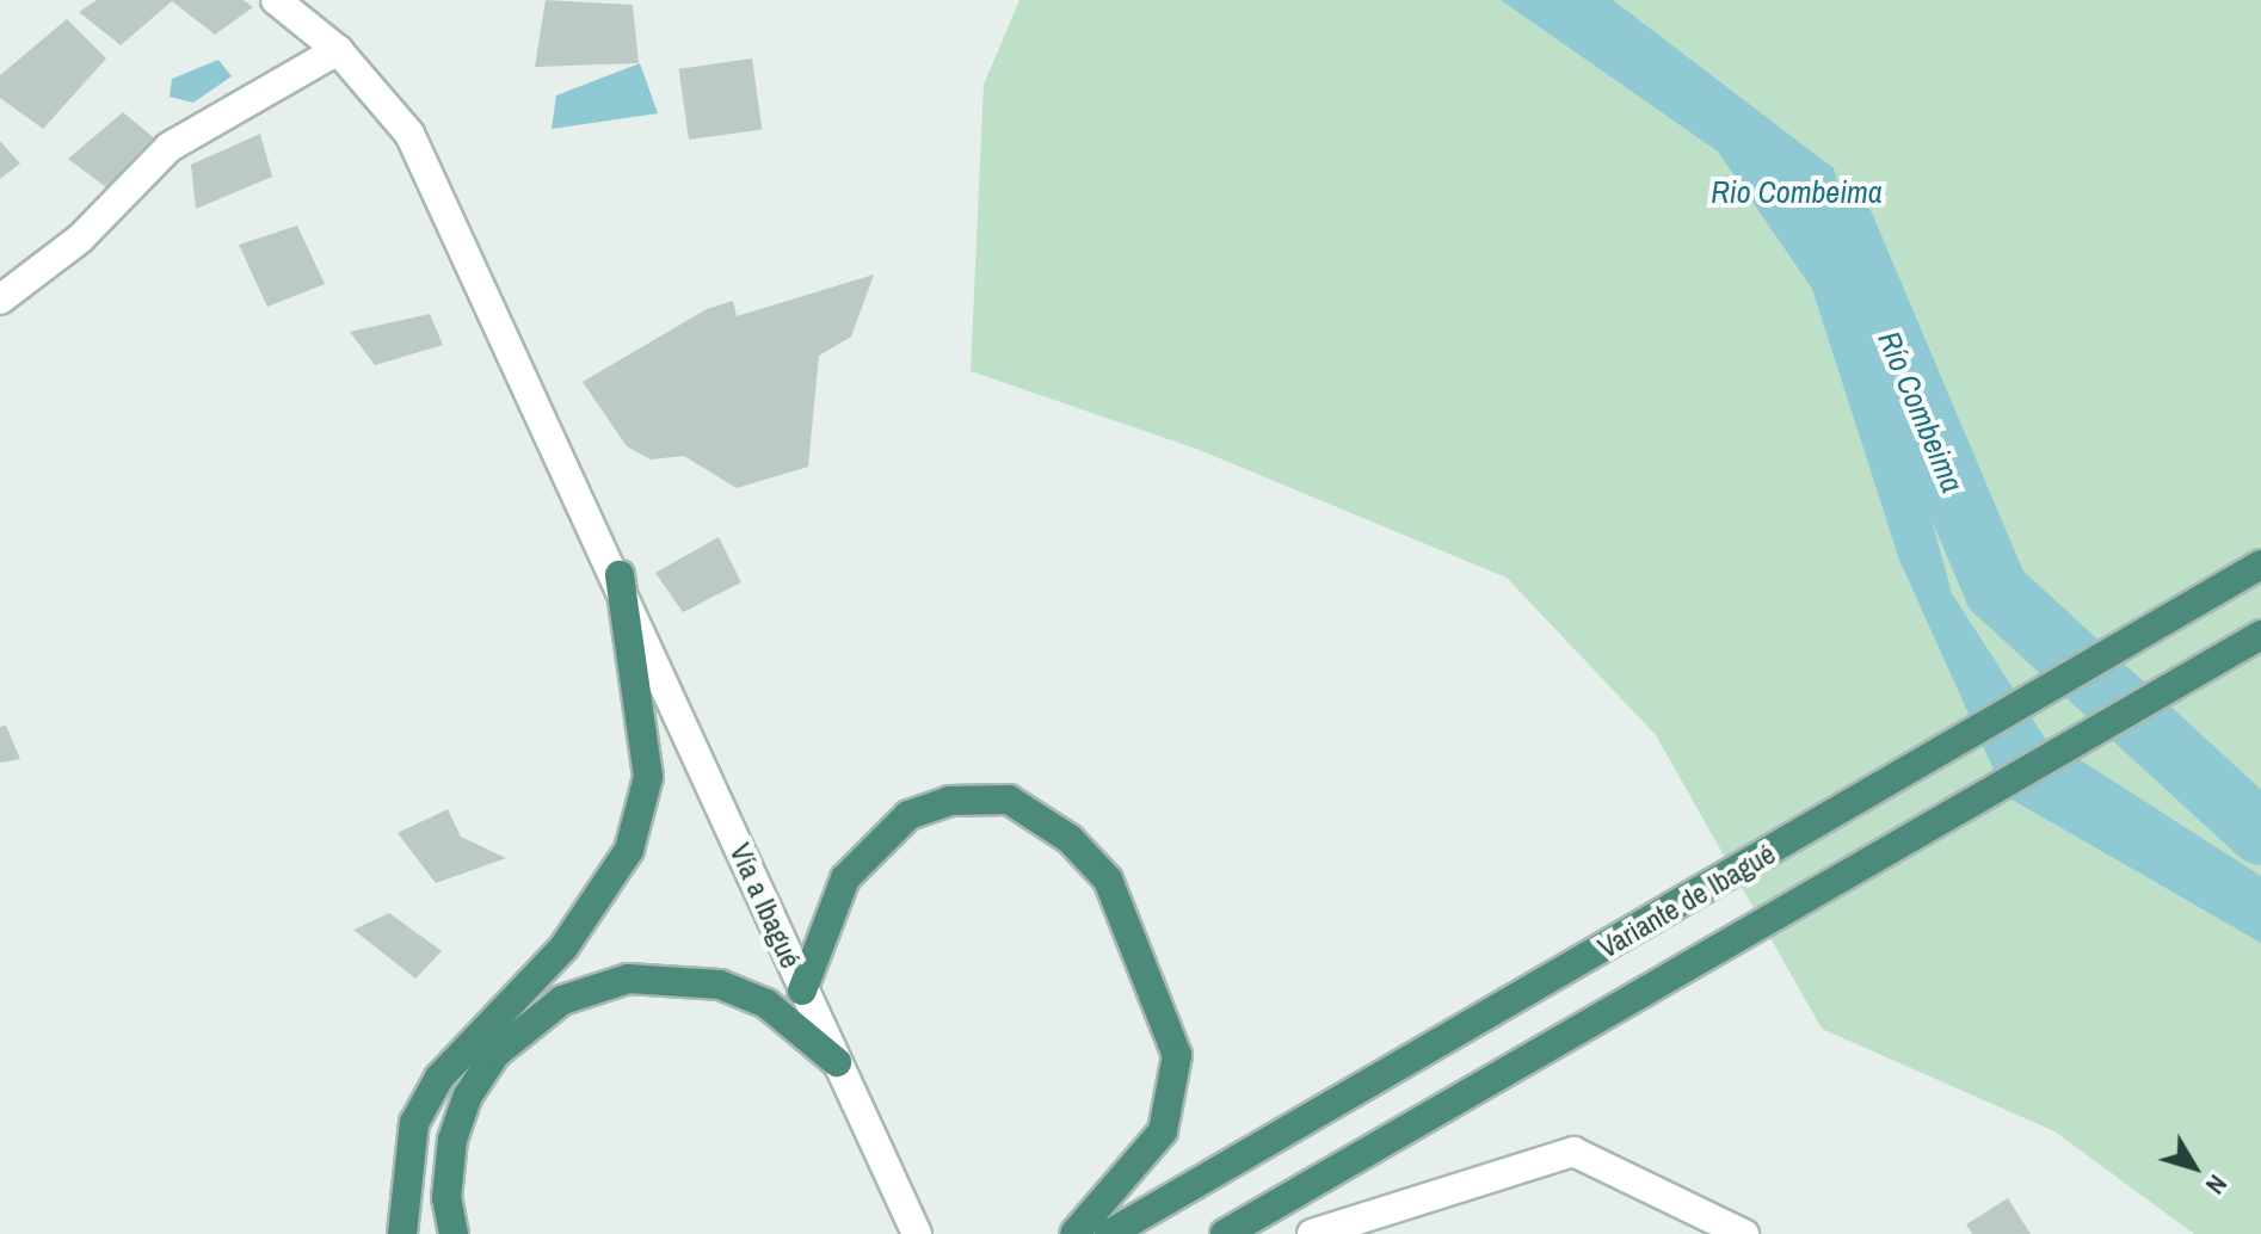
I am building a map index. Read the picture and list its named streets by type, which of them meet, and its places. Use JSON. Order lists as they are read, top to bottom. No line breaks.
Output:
{"streets":{"highway":["Variante de Ibagué"],"main road":["Vía a Ibagué"]},"water":["Rio Combeima","Río Combeima"],"north":"bottom right"}
